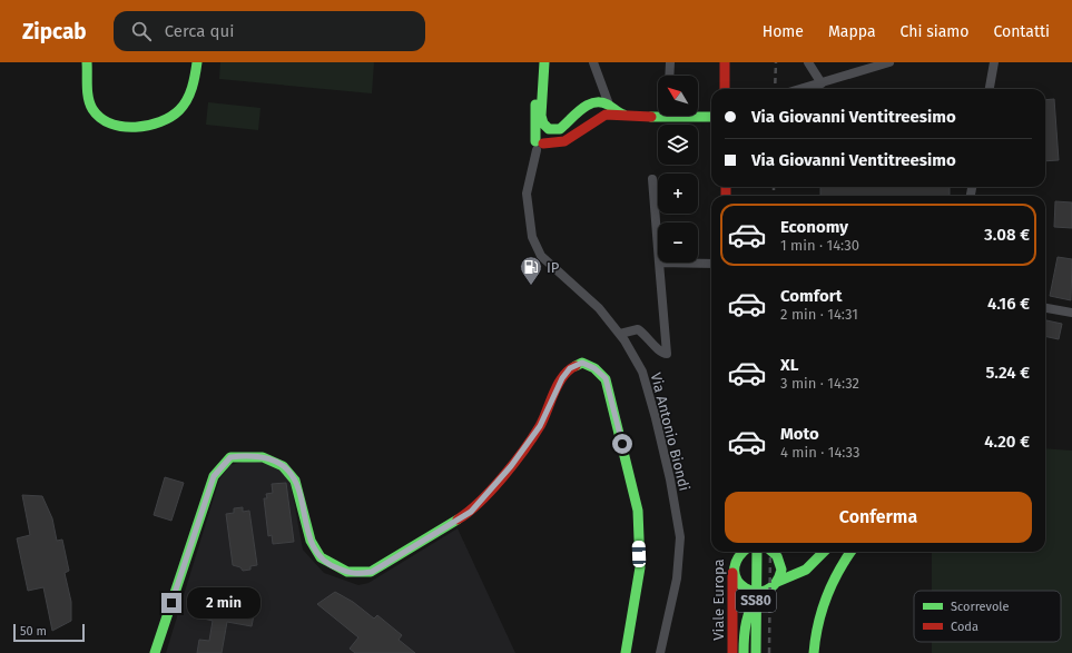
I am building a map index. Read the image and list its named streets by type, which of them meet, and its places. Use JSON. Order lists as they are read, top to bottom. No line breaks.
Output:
{"streets":{"street":["Via Antonio Biondi","Viale Europa","SS80"]},"crossings":[["Viale Europa","SS80"]],"places":{"fuel station":["IP"]},"legend":["Scorrevole","Coda"],"scale_bar":"50 m","north":"top left","page":{"header":"Zipcab","search":"Cerca qui","nav":["Home","Mappa","Chi siamo","Contatti"],"map_buttons":["+","−"],"banner":["Via Giovanni Ventitreesimo","Via Giovanni Ventitreesimo"],"list":[{"name":"Economy","note":"1 min · 14:30","value":"3.08 €"},{"name":"Comfort","note":"2 min · 14:31","value":"4.16 €"},{"name":"XL","note":"3 min · 14:32","value":"5.24 €"},{"name":"Moto","note":"4 min · 14:33","value":"4.20 €"}],"buttons":"Conferma","bubble":"2 min","scale":"50 m"}}
